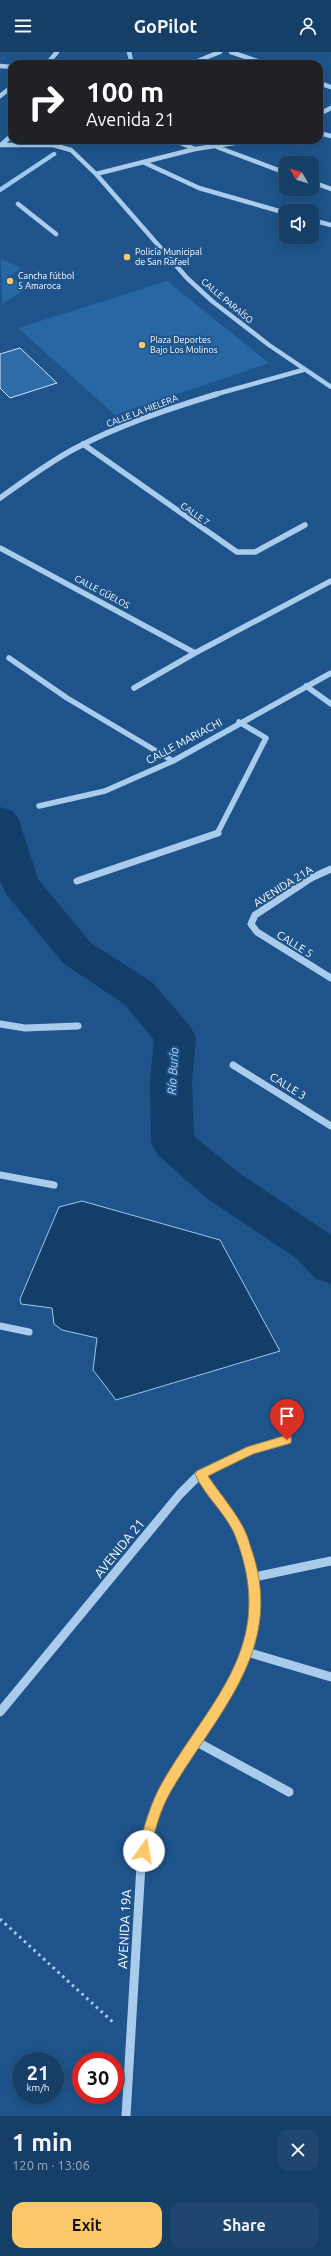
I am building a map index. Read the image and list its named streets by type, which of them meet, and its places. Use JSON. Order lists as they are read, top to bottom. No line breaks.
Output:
{"streets":{"street":["CALLE PARAÍSO","CALLE LA HIELERA","CALLE 7","CALLE GÜELOS","CALLE MARIACHI","AVENIDA 21A","CALLE 5","CALLE 3","AVENIDA 21","AVENIDA 19A"]},"crossings":[["CALLE PARAÍSO","CALLE LA HIELERA"],["CALLE LA HIELERA","CALLE 7"],["AVENIDA 21A","CALLE 5"],["AVENIDA 21","AVENIDA 19A"]],"water":["Río Burío"],"places":["Policía Municipal de San Rafael","Cancha fútbol 5 Amaroca","Plaza Deportes Bajo Los Molinos"],"north":"top left","page":{"header":"GoPilot","turn":["100 m","Avenida 21"],"speed":"21 km/h","limit":"30","heading":["1 min","120 m · 13:06"],"buttons":["Exit","Share"]}}
